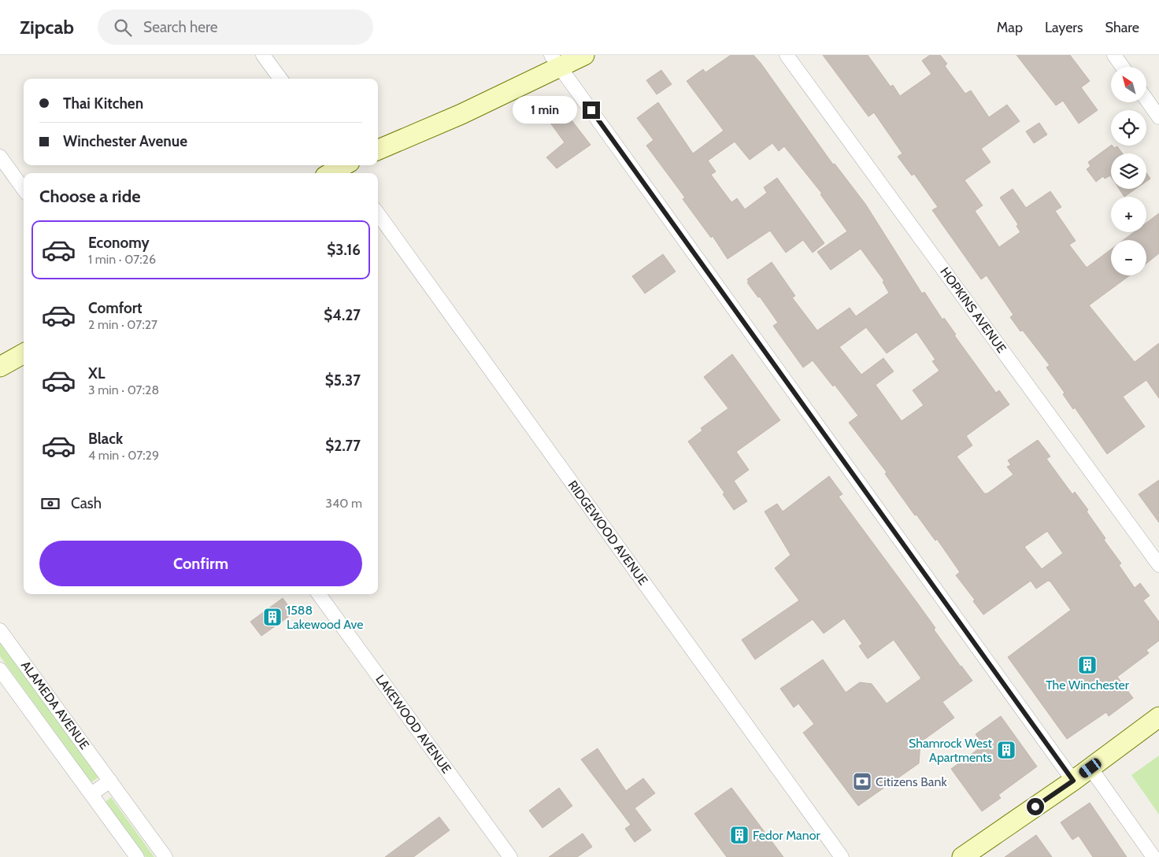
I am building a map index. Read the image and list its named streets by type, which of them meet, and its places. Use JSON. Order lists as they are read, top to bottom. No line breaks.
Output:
{"streets":{"street":["HOPKINS AVENUE","RIDGEWOOD AVENUE","ALAMEDA AVENUE","LAKEWOOD AVENUE"]},"places":{"building":["1588 Lakewood Ave","The Winchester","Shamrock West Apartments","Fedor Manor"],"bank":["Citizens Bank"]},"north":"top left","page":{"header":"Zipcab","search":"Search here","nav":["Map","Layers","Share"],"map_buttons":["+","−"],"banner":["Thai Kitchen","Winchester Avenue"],"bubble":"1 min","heading":"Choose a ride","list":[{"name":"Economy","note":"1 min · 07:26","value":"$3.16"},{"name":"Comfort","note":"2 min · 07:27","value":"$4.27"},{"name":"XL","note":"3 min · 07:28","value":"$5.37"},{"name":"Black","note":"4 min · 07:29","value":"$2.77"}],"pay":["Cash","340 m"],"buttons":"Confirm"}}
